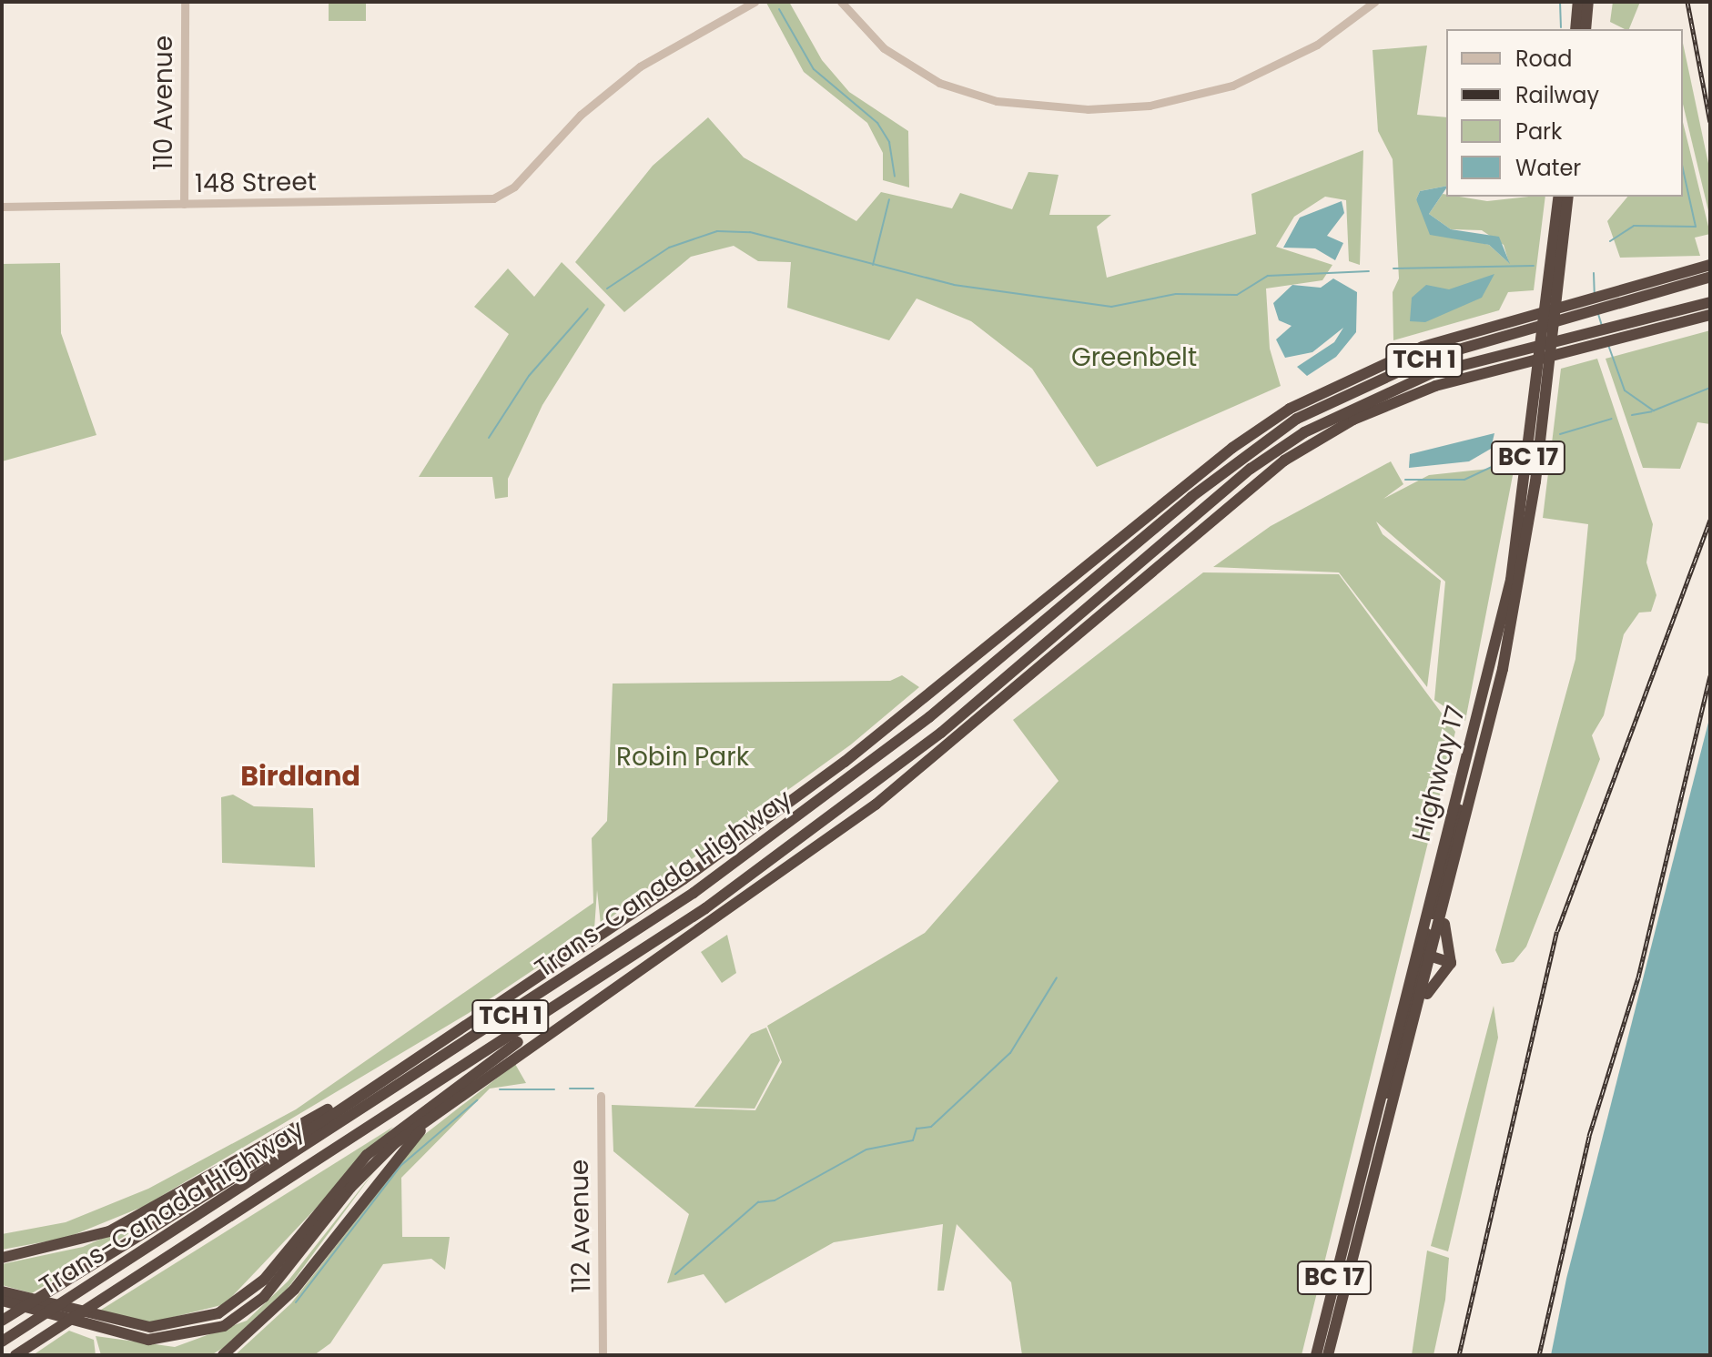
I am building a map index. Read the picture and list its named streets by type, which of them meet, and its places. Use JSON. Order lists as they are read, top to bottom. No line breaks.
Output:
{"streets":{"highway":["TCH 1","BC 17","Highway 17","Trans-Canada Highway"],"street":["110 Avenue","148 Street","112 Avenue"]},"crossings":[["110 Avenue","148 Street"],["TCH 1","Trans-Canada Highway"]],"districts":["Birdland"],"parks":["Greenbelt","Robin Park"],"legend":["Road","Railway","Park","Water"]}
